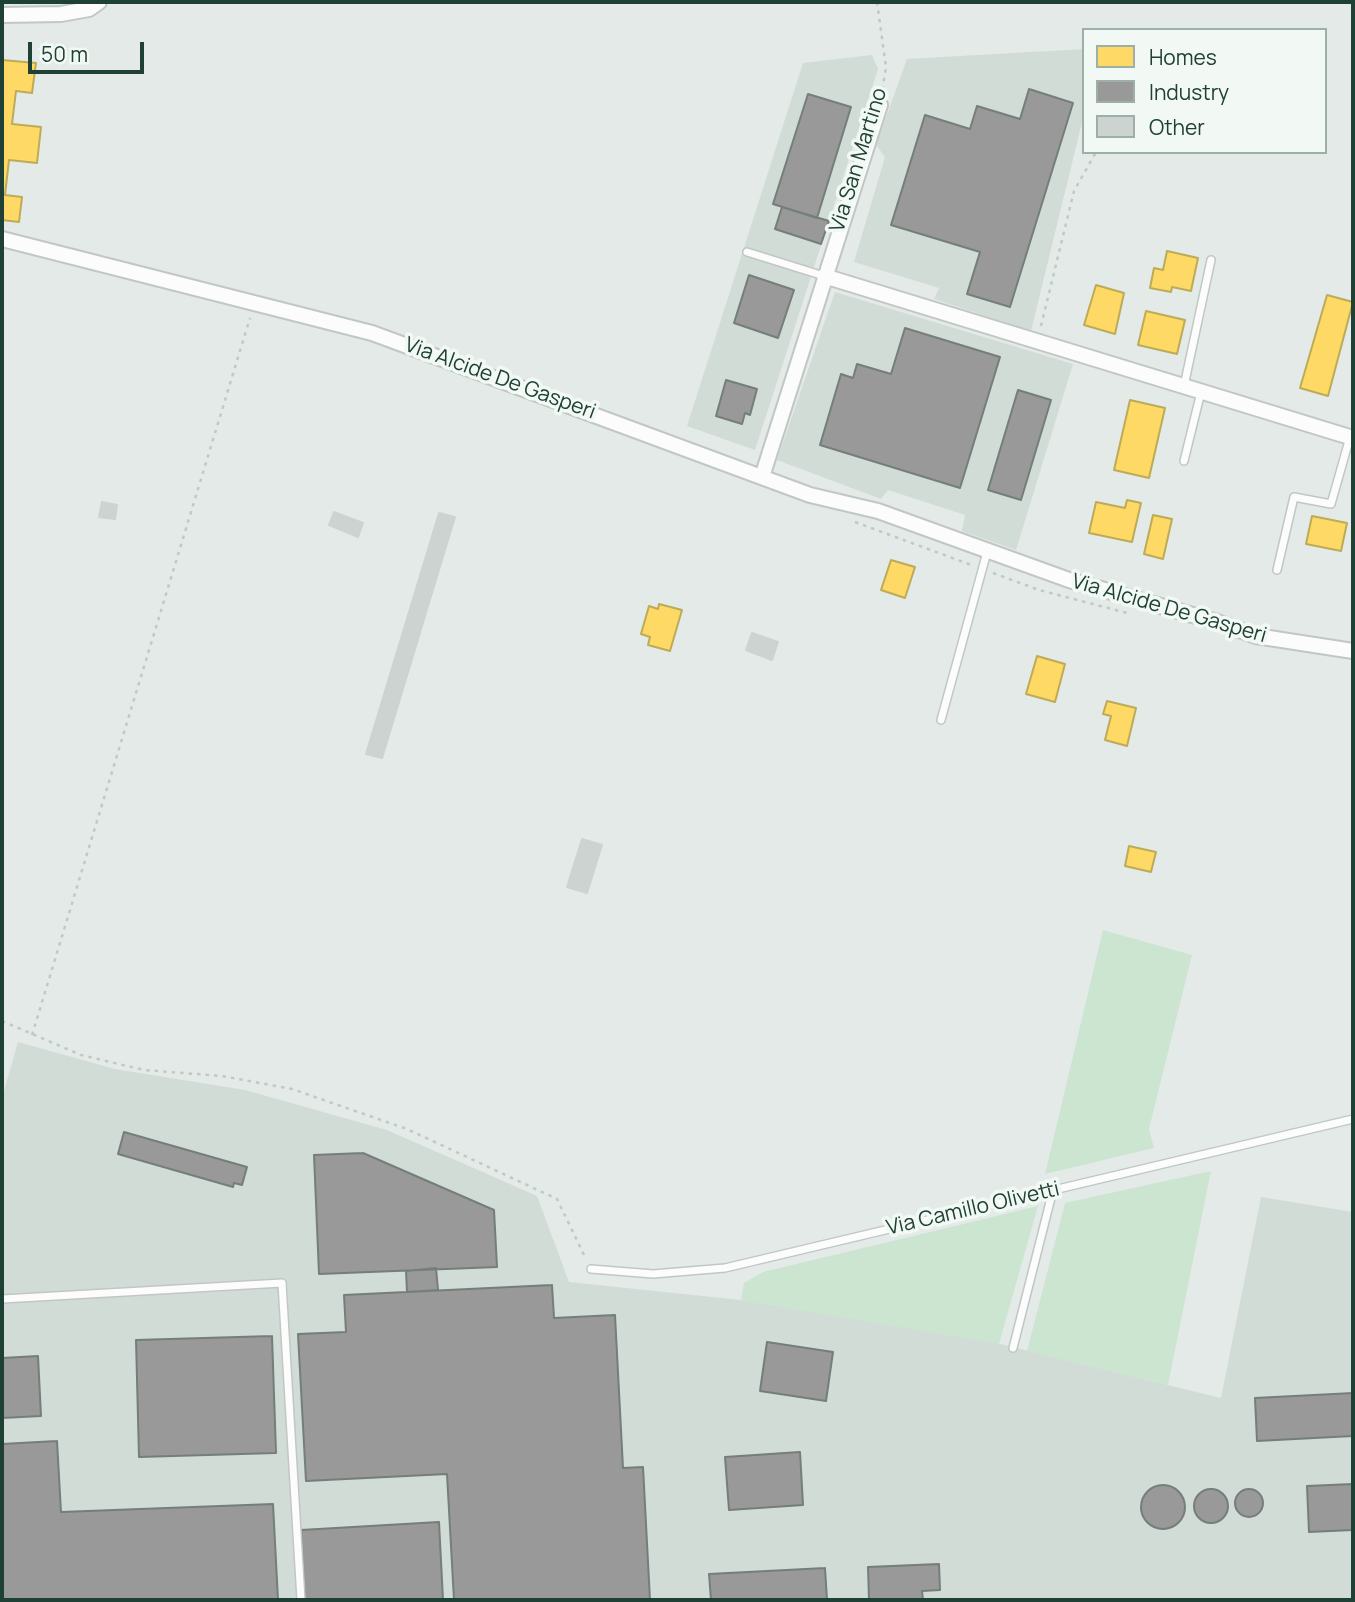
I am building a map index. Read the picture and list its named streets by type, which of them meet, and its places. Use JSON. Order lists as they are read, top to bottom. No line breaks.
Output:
{"streets":{"street":["Via San Martino","Via Alcide De Gasperi"],"lane":["Via Camillo Olivetti"]},"crossings":[["Via San Martino","Via Alcide De Gasperi"]],"legend":["Homes","Industry","Other"],"scale_bar":"50 m"}
